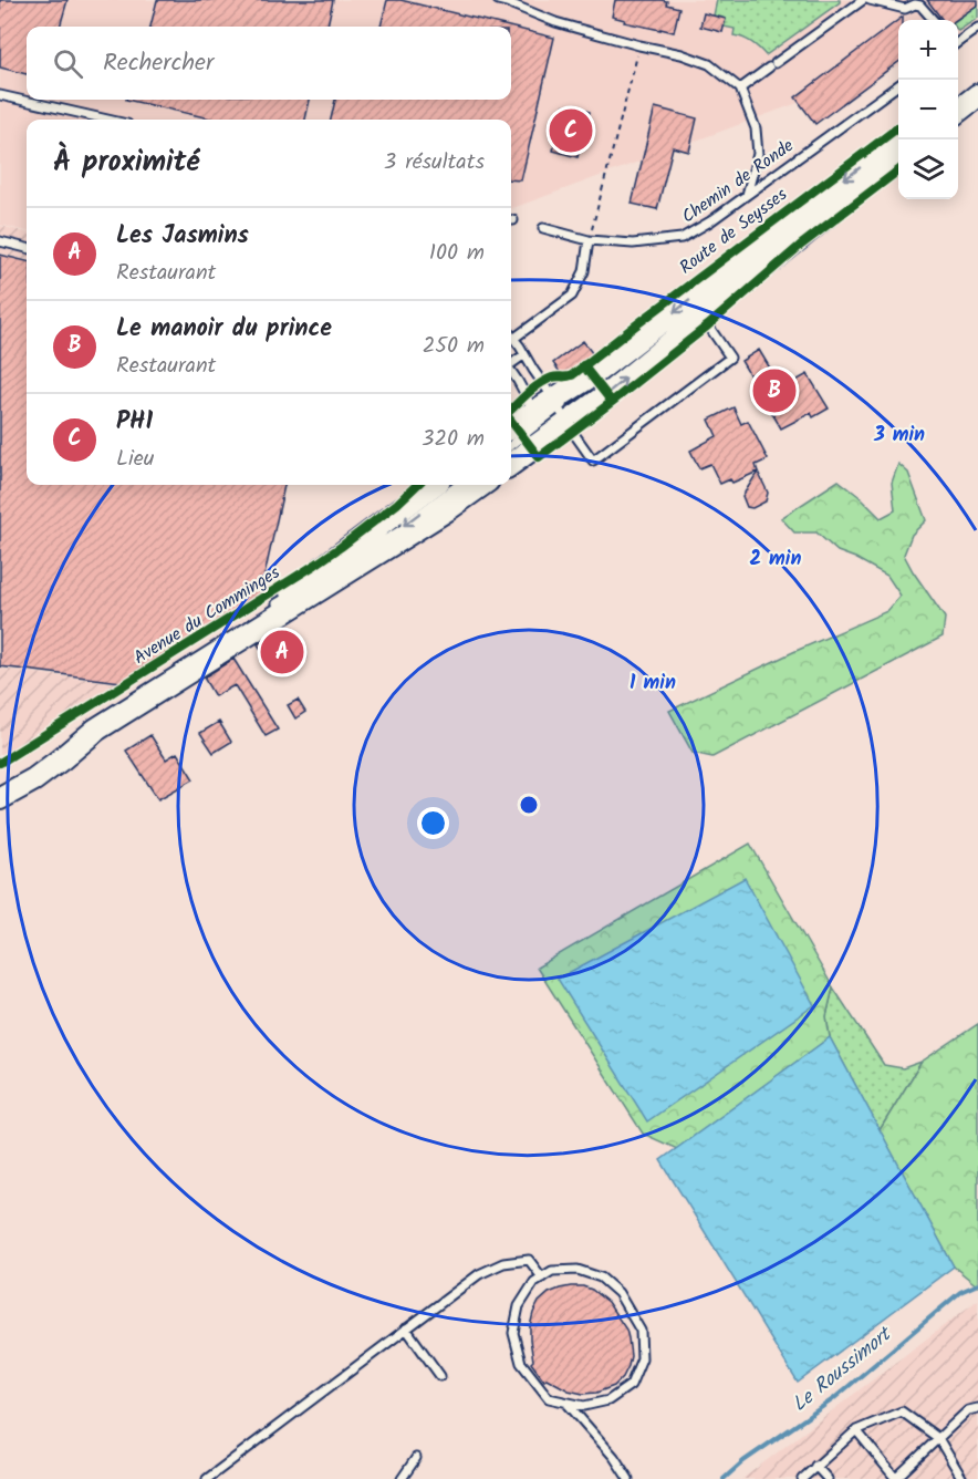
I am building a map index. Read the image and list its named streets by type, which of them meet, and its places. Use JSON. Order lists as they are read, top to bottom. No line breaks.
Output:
{"streets":{"main road":["Route de Seysses","Avenue du Comminges"],"lane":["Chemin de Ronde"]},"water":["Le Roussimort"],"page":{"map_buttons":["+","−"],"search":"Rechercher","pins":["C","B","A"],"heading":["À proximité","3 résultats"],"list":[{"mark":"A","name":"Les Jasmins","note":"Restaurant","value":"100 m"},{"mark":"B","name":"Le manoir du prince","note":"Restaurant","value":"250 m"},{"mark":"C","name":"PH1","note":"Lieu","value":"320 m"}]},"rings":["3 min","2 min","1 min"]}
